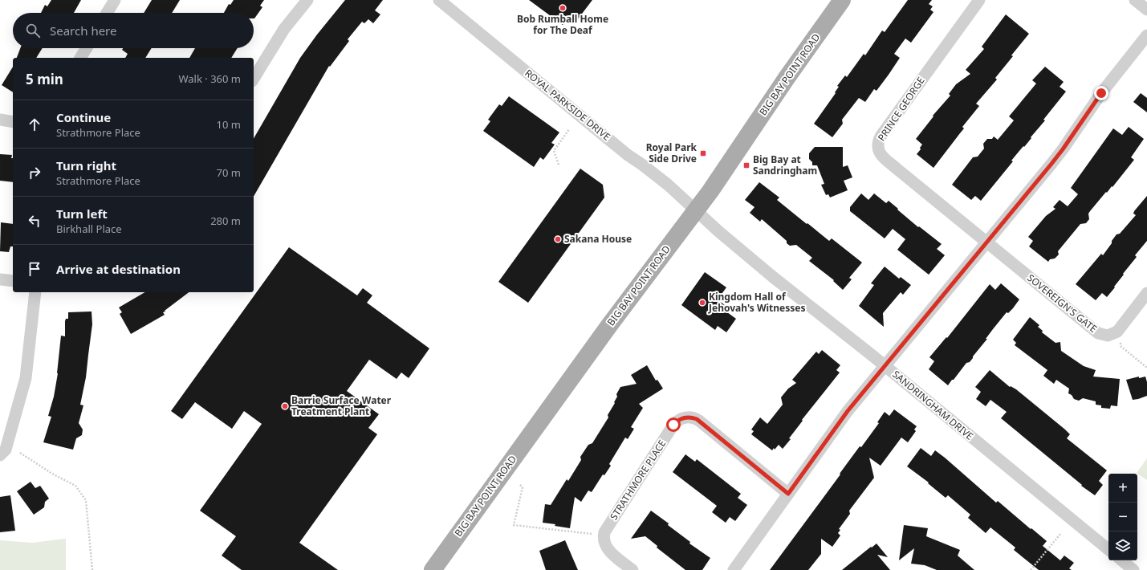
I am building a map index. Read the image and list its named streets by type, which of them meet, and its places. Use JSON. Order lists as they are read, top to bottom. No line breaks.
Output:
{"streets":{"main road":["BIG BAY POINT ROAD"],"street":["ROYAL PARKSIDE DRIVE","PRINCE GEORGE","SOVEREIGN'S GATE","SANDRINGHAM DRIVE","STRATHMORE PLACE"]},"crossings":[["BIG BAY POINT ROAD","ROYAL PARKSIDE DRIVE"],["BIG BAY POINT ROAD","SANDRINGHAM DRIVE"],["ROYAL PARKSIDE DRIVE","SANDRINGHAM DRIVE"],["PRINCE GEORGE","SOVEREIGN'S GATE"]],"places":{"other":["Bob Rumball Home for The Deaf","Sakana House","Kingdom Hall of Jehovah's Witnesses","Barrie Surface Water Treatment Plant"],"transit":["Royal Park Side Drive","Big Bay at Sandringham"]},"page":{"search":"Search here","heading":["5 min","Walk · 360 m"],"list":[["Continue","Strathmore Place","10 m"],["Turn right","Strathmore Place","70 m"],["Turn left","Birkhall Place","280 m"],"Arrive at destination"],"map_buttons":["+","−"]}}
